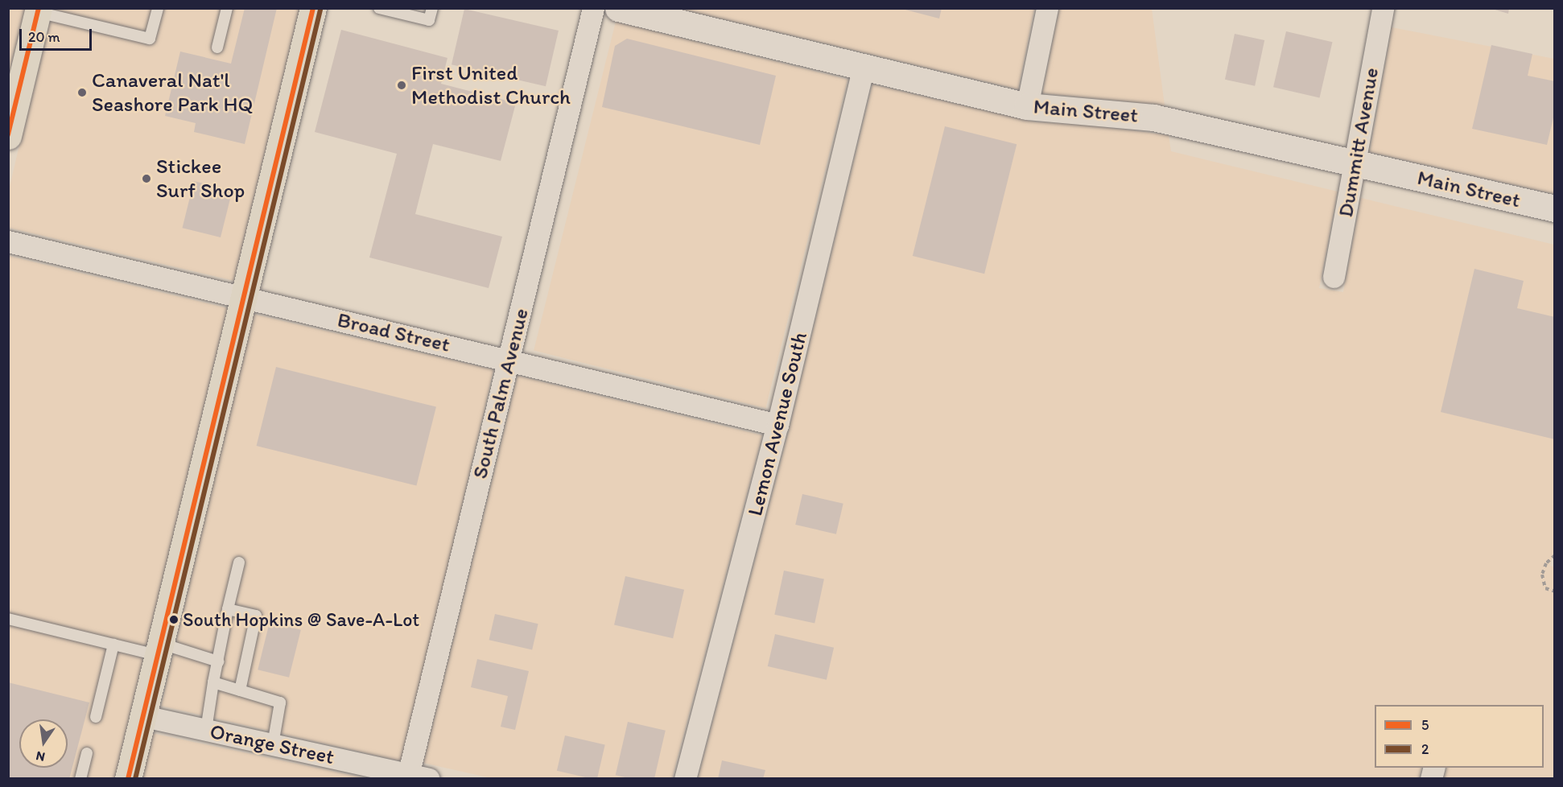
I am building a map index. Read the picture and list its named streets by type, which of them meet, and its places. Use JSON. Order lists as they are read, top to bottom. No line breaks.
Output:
{"streets":{"street":["Main Street","Dummitt Avenue","Broad Street","South Palm Avenue","Lemon Avenue South","Orange Street"]},"crossings":[["Main Street","Dummitt Avenue"],["Main Street","Lemon Avenue South"],["Broad Street","South Palm Avenue"],["Broad Street","Lemon Avenue South"],["South Palm Avenue","Orange Street"]],"places":["First United Methodist Church","Canaveral Nat'l Seashore Park HQ","Stickee Surf Shop","South Hopkins @ Save-A-Lot"],"lines":["transit line 5","transit line 2"],"legend":["5","2"],"scale_bar":"20 m","north":"bottom"}
